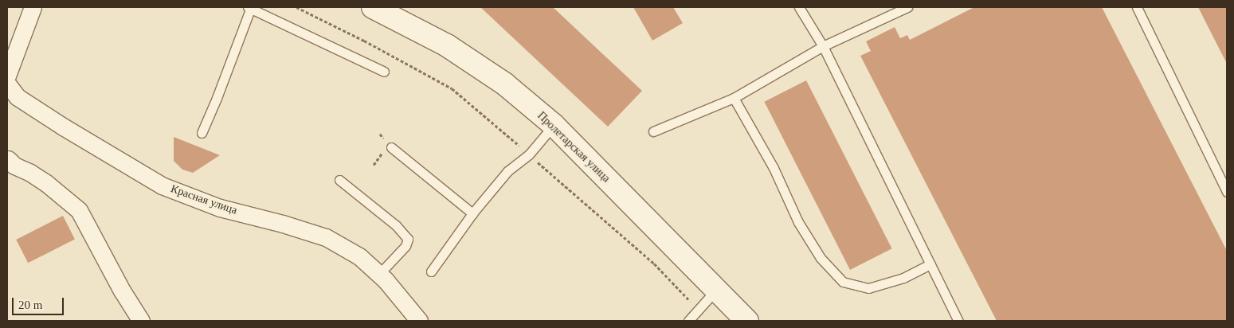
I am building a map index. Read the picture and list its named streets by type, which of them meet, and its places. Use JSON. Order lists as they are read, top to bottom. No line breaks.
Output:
{"streets":{"main road":["Пролетарская улица"],"street":["Красная улица"]},"scale_bar":"20 m"}
